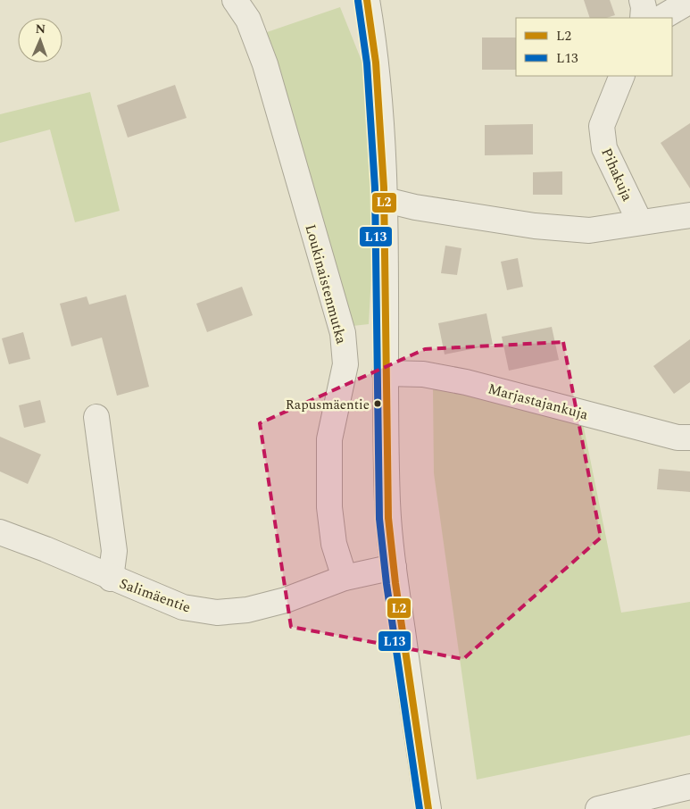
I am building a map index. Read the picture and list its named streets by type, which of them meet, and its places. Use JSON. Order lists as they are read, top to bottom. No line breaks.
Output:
{"streets":{"street":["Pihakuja","Loukinaistenmutka","Marjastajankuja","Salimäentie"]},"crossings":[["Loukinaistenmutka","Salimäentie"]],"places":["Rapusmäentie"],"lines":["transit line L2","transit line L13"],"legend":["L2","L13"],"north":"top"}
